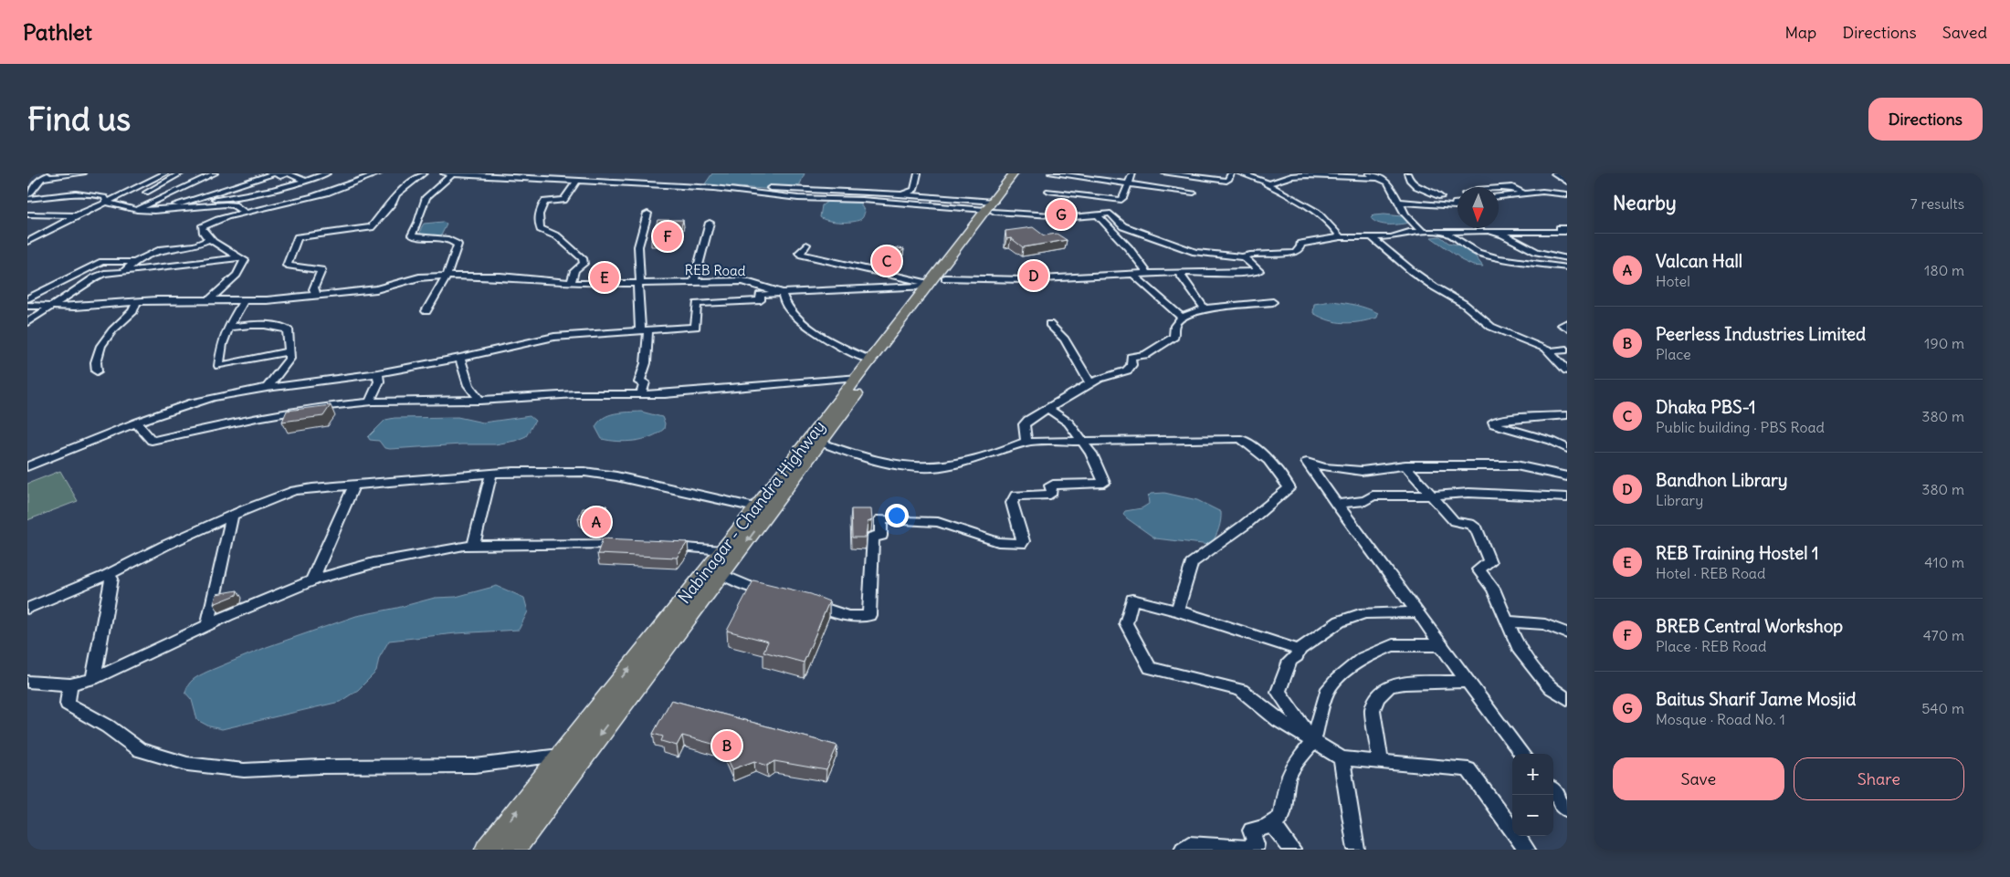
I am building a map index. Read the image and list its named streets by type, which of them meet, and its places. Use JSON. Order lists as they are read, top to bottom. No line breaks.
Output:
{"streets":{"highway":["Nabinagar - Chandra Highway"],"street":["REB Road"]},"crossings":[["REB Road","Nabinagar - Chandra Highway"]],"north":"bottom","page":{"header":"Pathlet","nav":["Map","Directions","Saved"],"buttons":["Directions",["Save","Share"]],"title":"Find us","heading":["Nearby","7 results"],"pins":["G","F","C","D","E","A","B"],"list":[{"mark":"A","name":"Valcan Hall","note":"Hotel","value":"180 m"},{"mark":"B","name":"Peerless Industries Limited","note":"Place","value":"190 m"},{"mark":"C","name":"Dhaka PBS-1","note":"Public building · PBS Road","value":"380 m"},{"mark":"D","name":"Bandhon Library","note":"Library","value":"380 m"},{"mark":"E","name":"REB Training Hostel 1","note":"Hotel · REB Road","value":"410 m"},{"mark":"F","name":"BREB Central Workshop","note":"Place · REB Road","value":"470 m"},{"mark":"G","name":"Baitus Sharif Jame Mosjid","note":"Mosque · Road No. 1","value":"540 m"}],"map_buttons":["+","−"]}}
